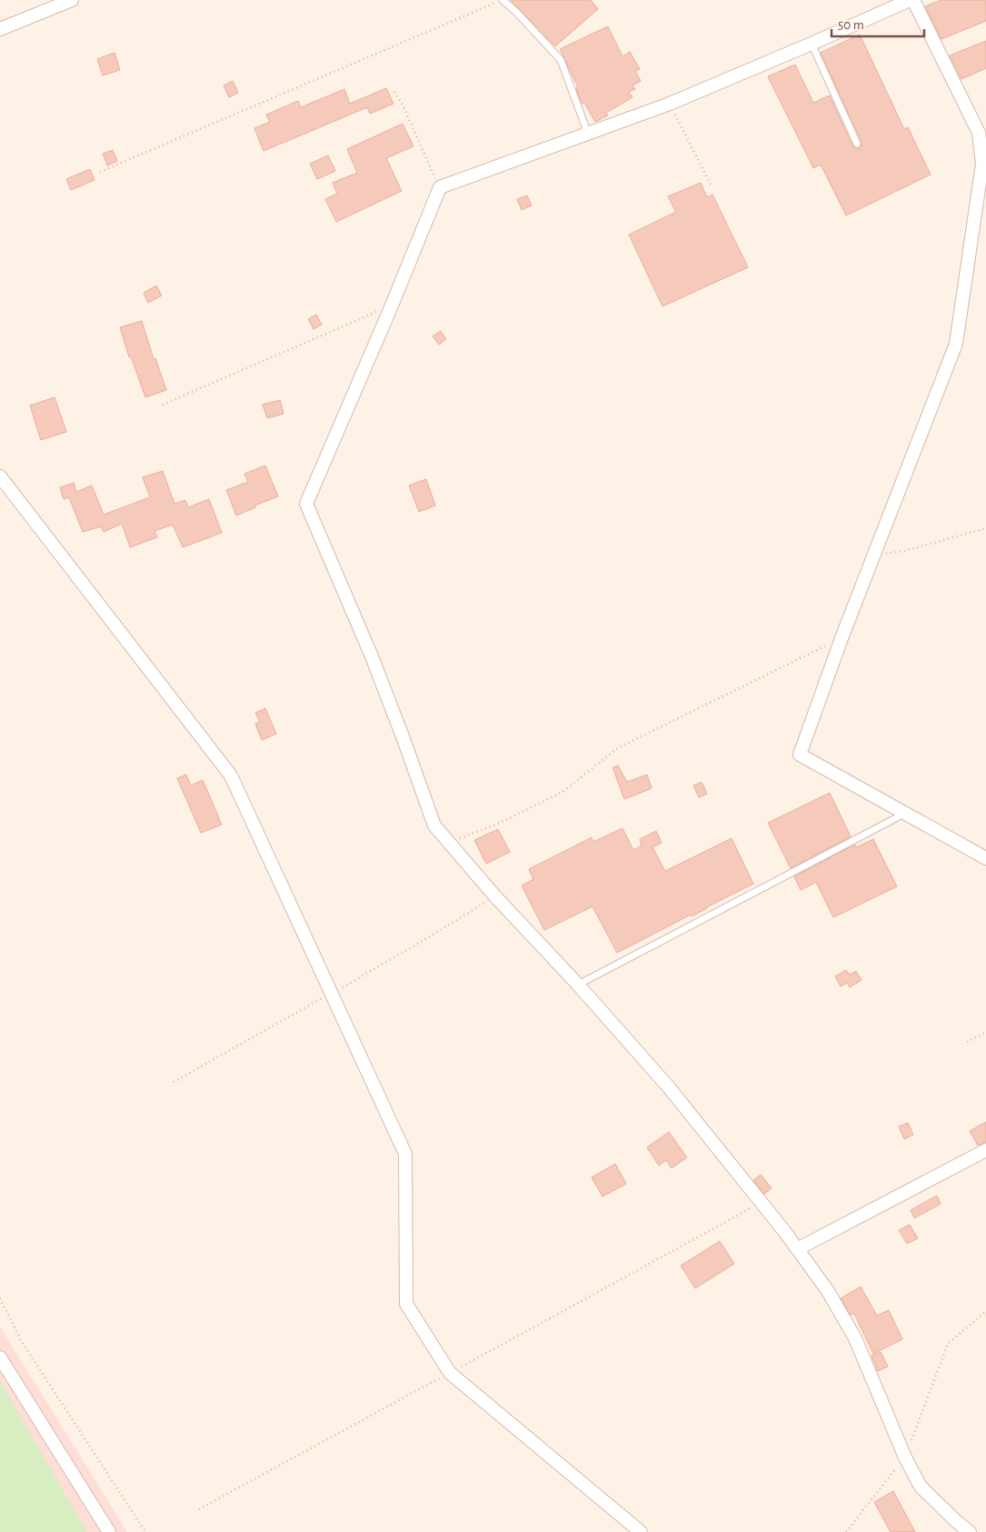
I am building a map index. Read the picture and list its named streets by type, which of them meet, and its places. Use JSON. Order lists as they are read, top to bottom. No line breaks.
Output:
{"scale_bar":"50 m"}
